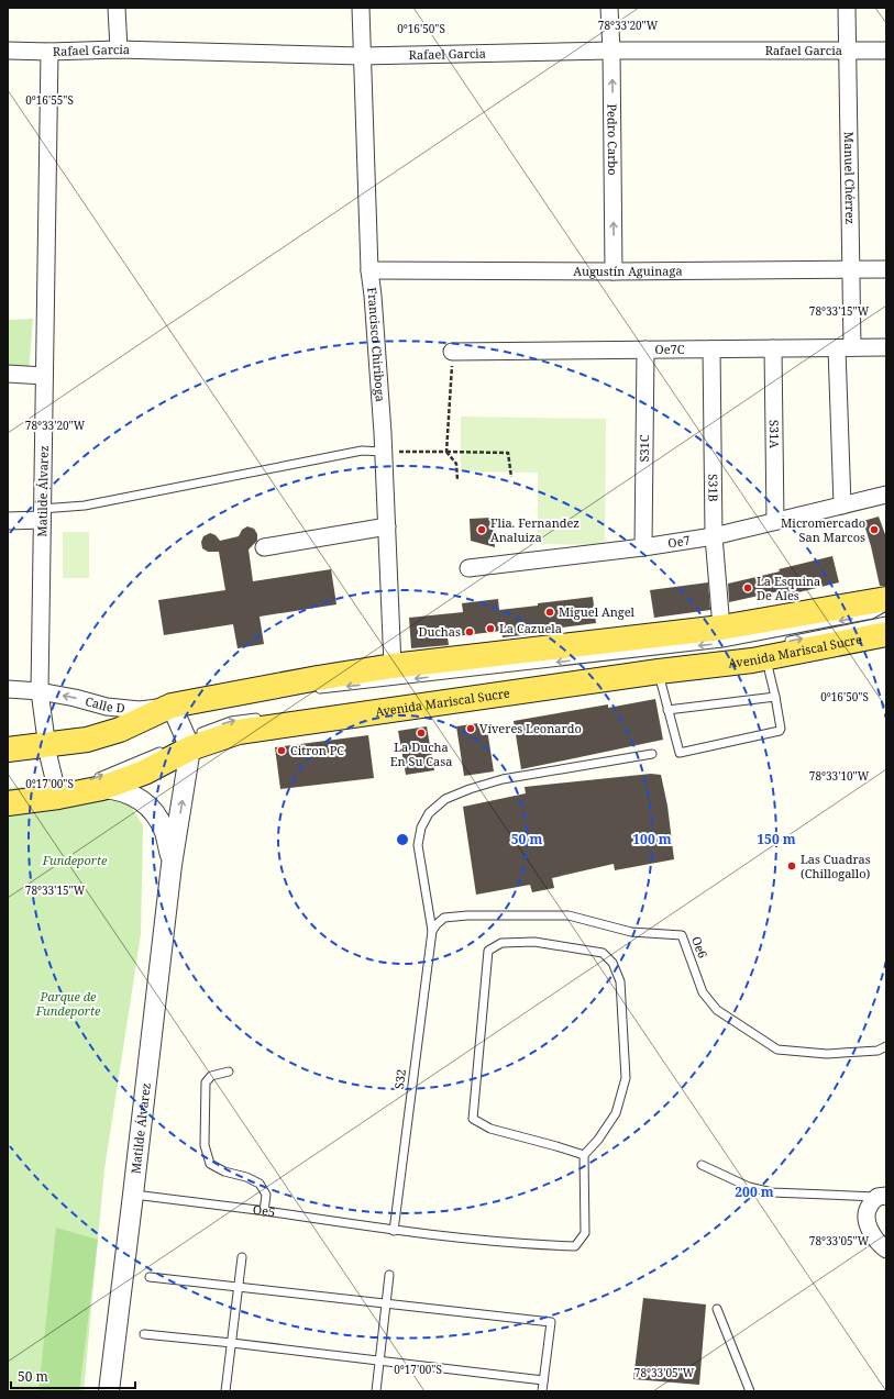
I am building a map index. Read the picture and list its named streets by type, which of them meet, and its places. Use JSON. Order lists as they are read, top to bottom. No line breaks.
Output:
{"streets":{"main road":["Avenida Mariscal Sucre"],"street":["Rafael Garcia","Pedro Carbo","Manuel Chérrez","Augustín Aguinaga","Francisco Chiriboga","Oe7C","S31A","S31C","S31B","Matilde Álvarez","Oe7","Calle D"],"lane":["Oe6","S32","Oe5"]},"crossings":[["Rafael Garcia","Pedro Carbo"],["Rafael Garcia","Manuel Chérrez"],["Rafael Garcia","Francisco Chiriboga"],["Rafael Garcia","Matilde Álvarez"],["Pedro Carbo","Augustín Aguinaga"],["Manuel Chérrez","Augustín Aguinaga"],["Manuel Chérrez","Oe7C"],["Manuel Chérrez","Oe7"],["Augustín Aguinaga","Francisco Chiriboga"],["Oe7C","S31A"],["Oe7C","S31C"],["Oe7C","S31B"],["S31A","Oe7"],["S31C","Oe7"],["S31B","Oe7"],["Matilde Álvarez","Avenida Mariscal Sucre"],["Matilde Álvarez","Calle D"],["Matilde Álvarez","Oe5"],["Oe6","S32"],["S32","Oe5"]],"one_way":["Pedro Carbo","Calle D"],"parks":["Fundeporte","Parque de Fundeporte"],"places":["Flia. Fernandez Analuiza","Micromercado San Marcos","La Esquina De Ales","Miguel Angel","La Cazuela","Duchas","Víveres Leonardo","La Ducha En Su Casa","Citron PC","Las Cuadras (Chillogallo)"],"scale_bar":"50 m","coordinates":["78°33'20\"W","0°16'50\"S","0°16'55\"S","78°33'15\"W","78°33'10\"W","0°17'00\"S","78°33'05\"W"],"rings":["50 m","100 m","150 m","200 m"]}
